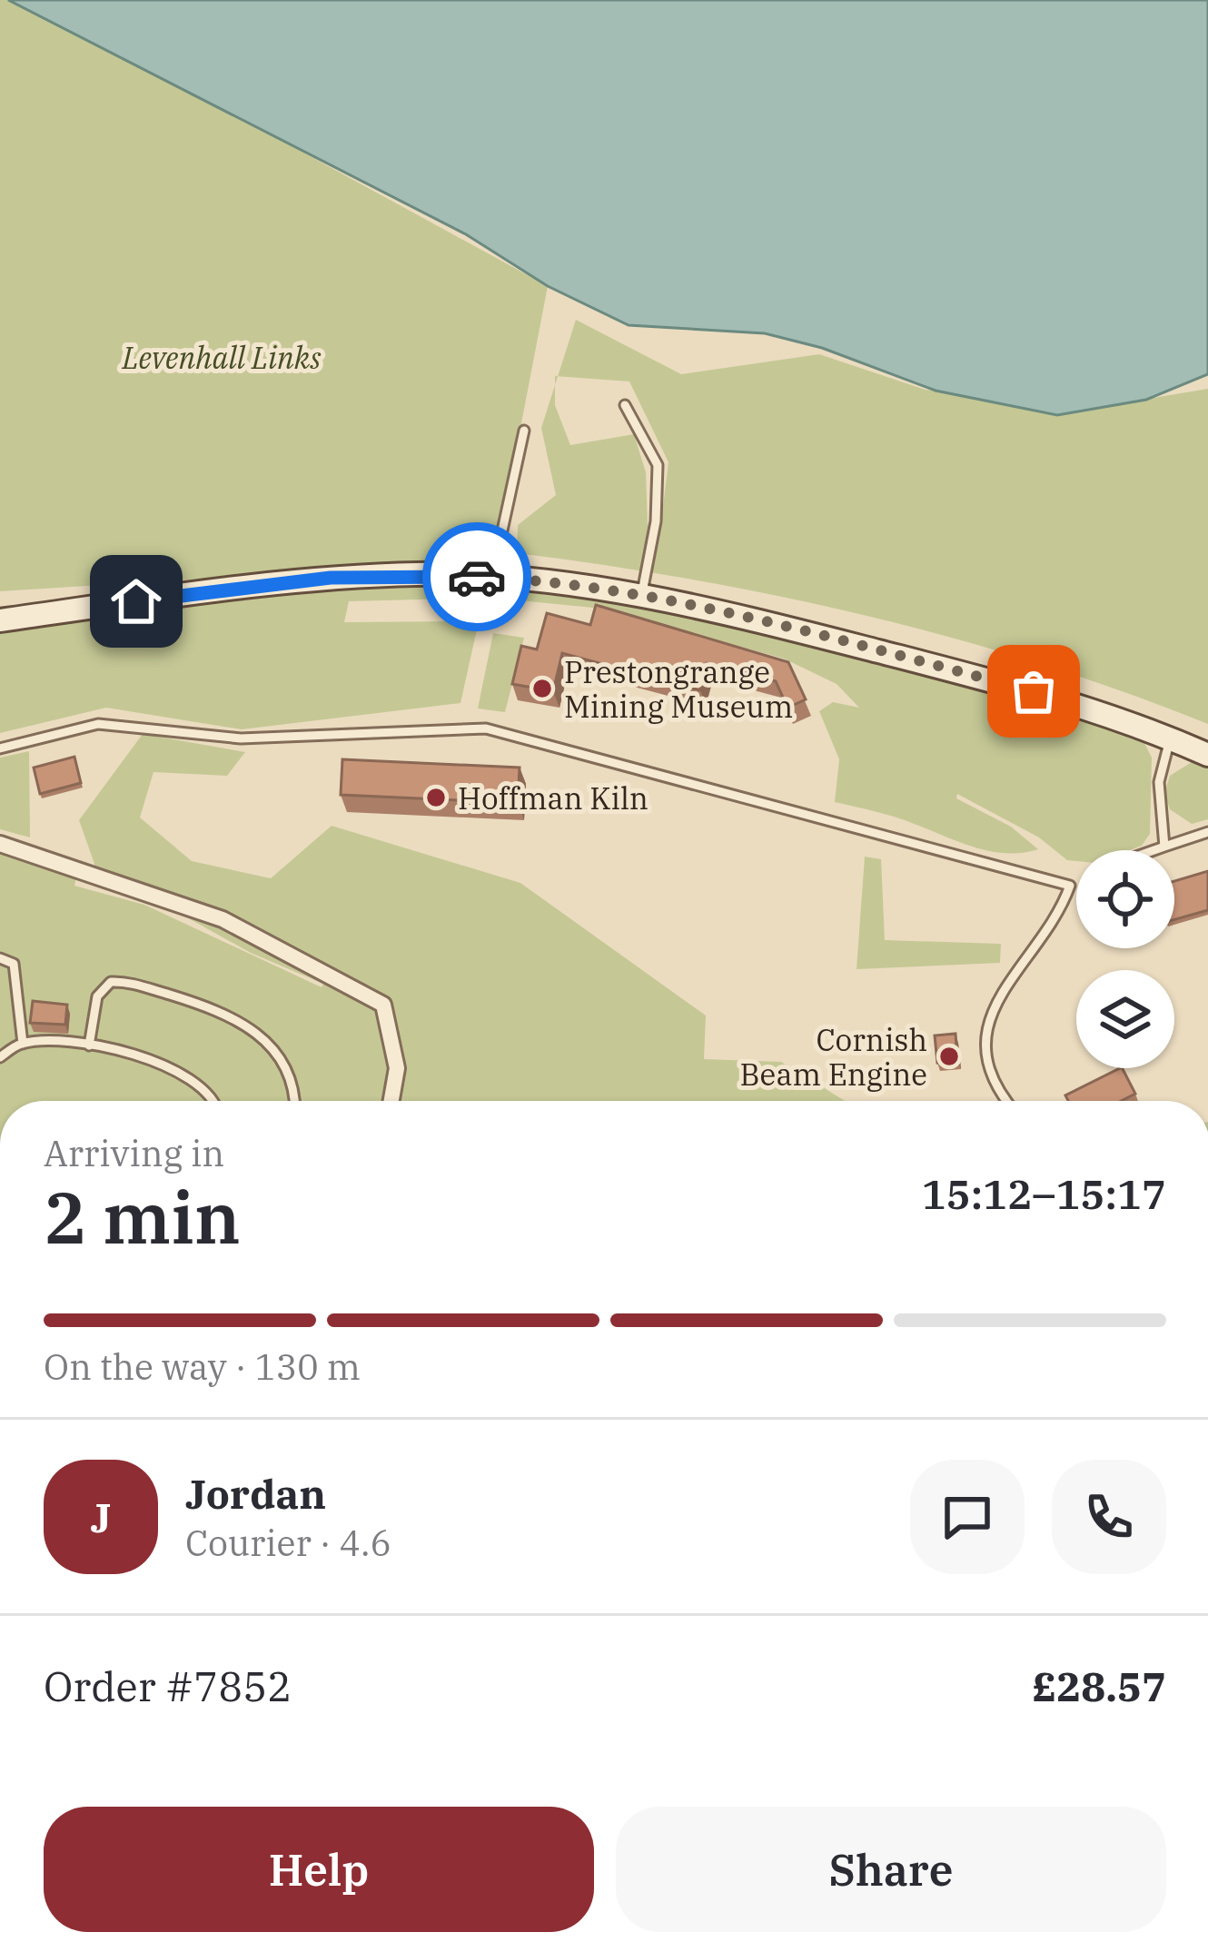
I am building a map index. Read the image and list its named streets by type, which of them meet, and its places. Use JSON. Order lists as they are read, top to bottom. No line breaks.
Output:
{"parks":["Levenhall Links"],"places":["Prestongrange Mining Museum","Hoffman Kiln","Cornish Beam Engine"],"page":{"heading":["2 min","Arriving in","15:12–15:17"],"panel":["Jordan","Courier · 4.6","Order #7852","£28.57"],"bar":"On the way · 130 m","round":"J","buttons":["Help","Share"]}}
